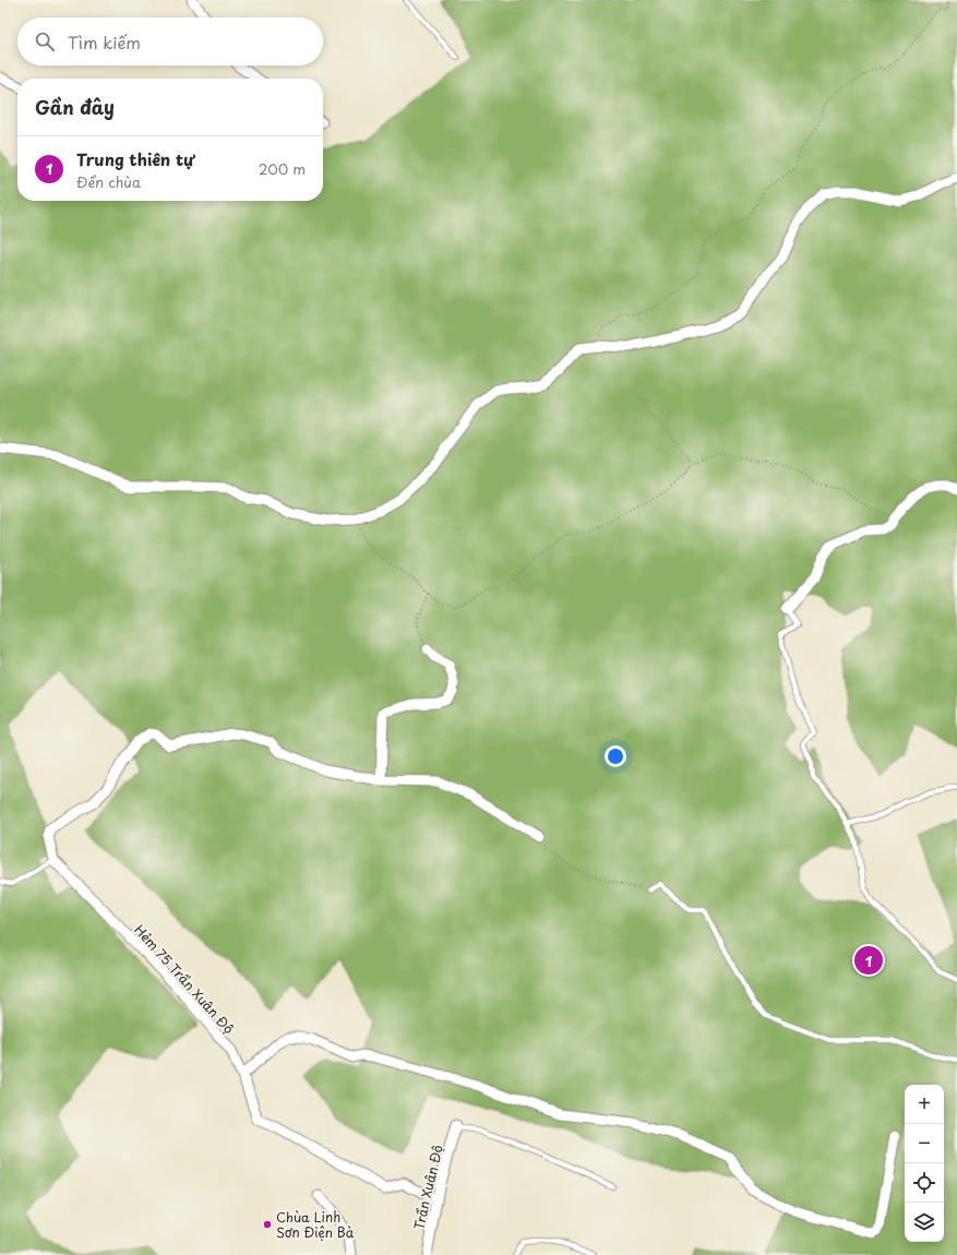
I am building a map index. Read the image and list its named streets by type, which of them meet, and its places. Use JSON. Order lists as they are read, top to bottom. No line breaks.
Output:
{"streets":{"street":["Hẻm 75 Trần Xuân Độ","Trần Xuân Độ"]},"crossings":[["Hẻm 75 Trần Xuân Độ","Trần Xuân Độ"]],"places":["Chùa Linh Sơn Điện Bà"],"page":{"search":"Tìm kiếm","heading":"Gần đây","list":[{"mark":"1","name":"Trung thiên tự","note":"Đền chùa","value":"200 m"}],"pins":"1","map_buttons":["+","−"]}}
